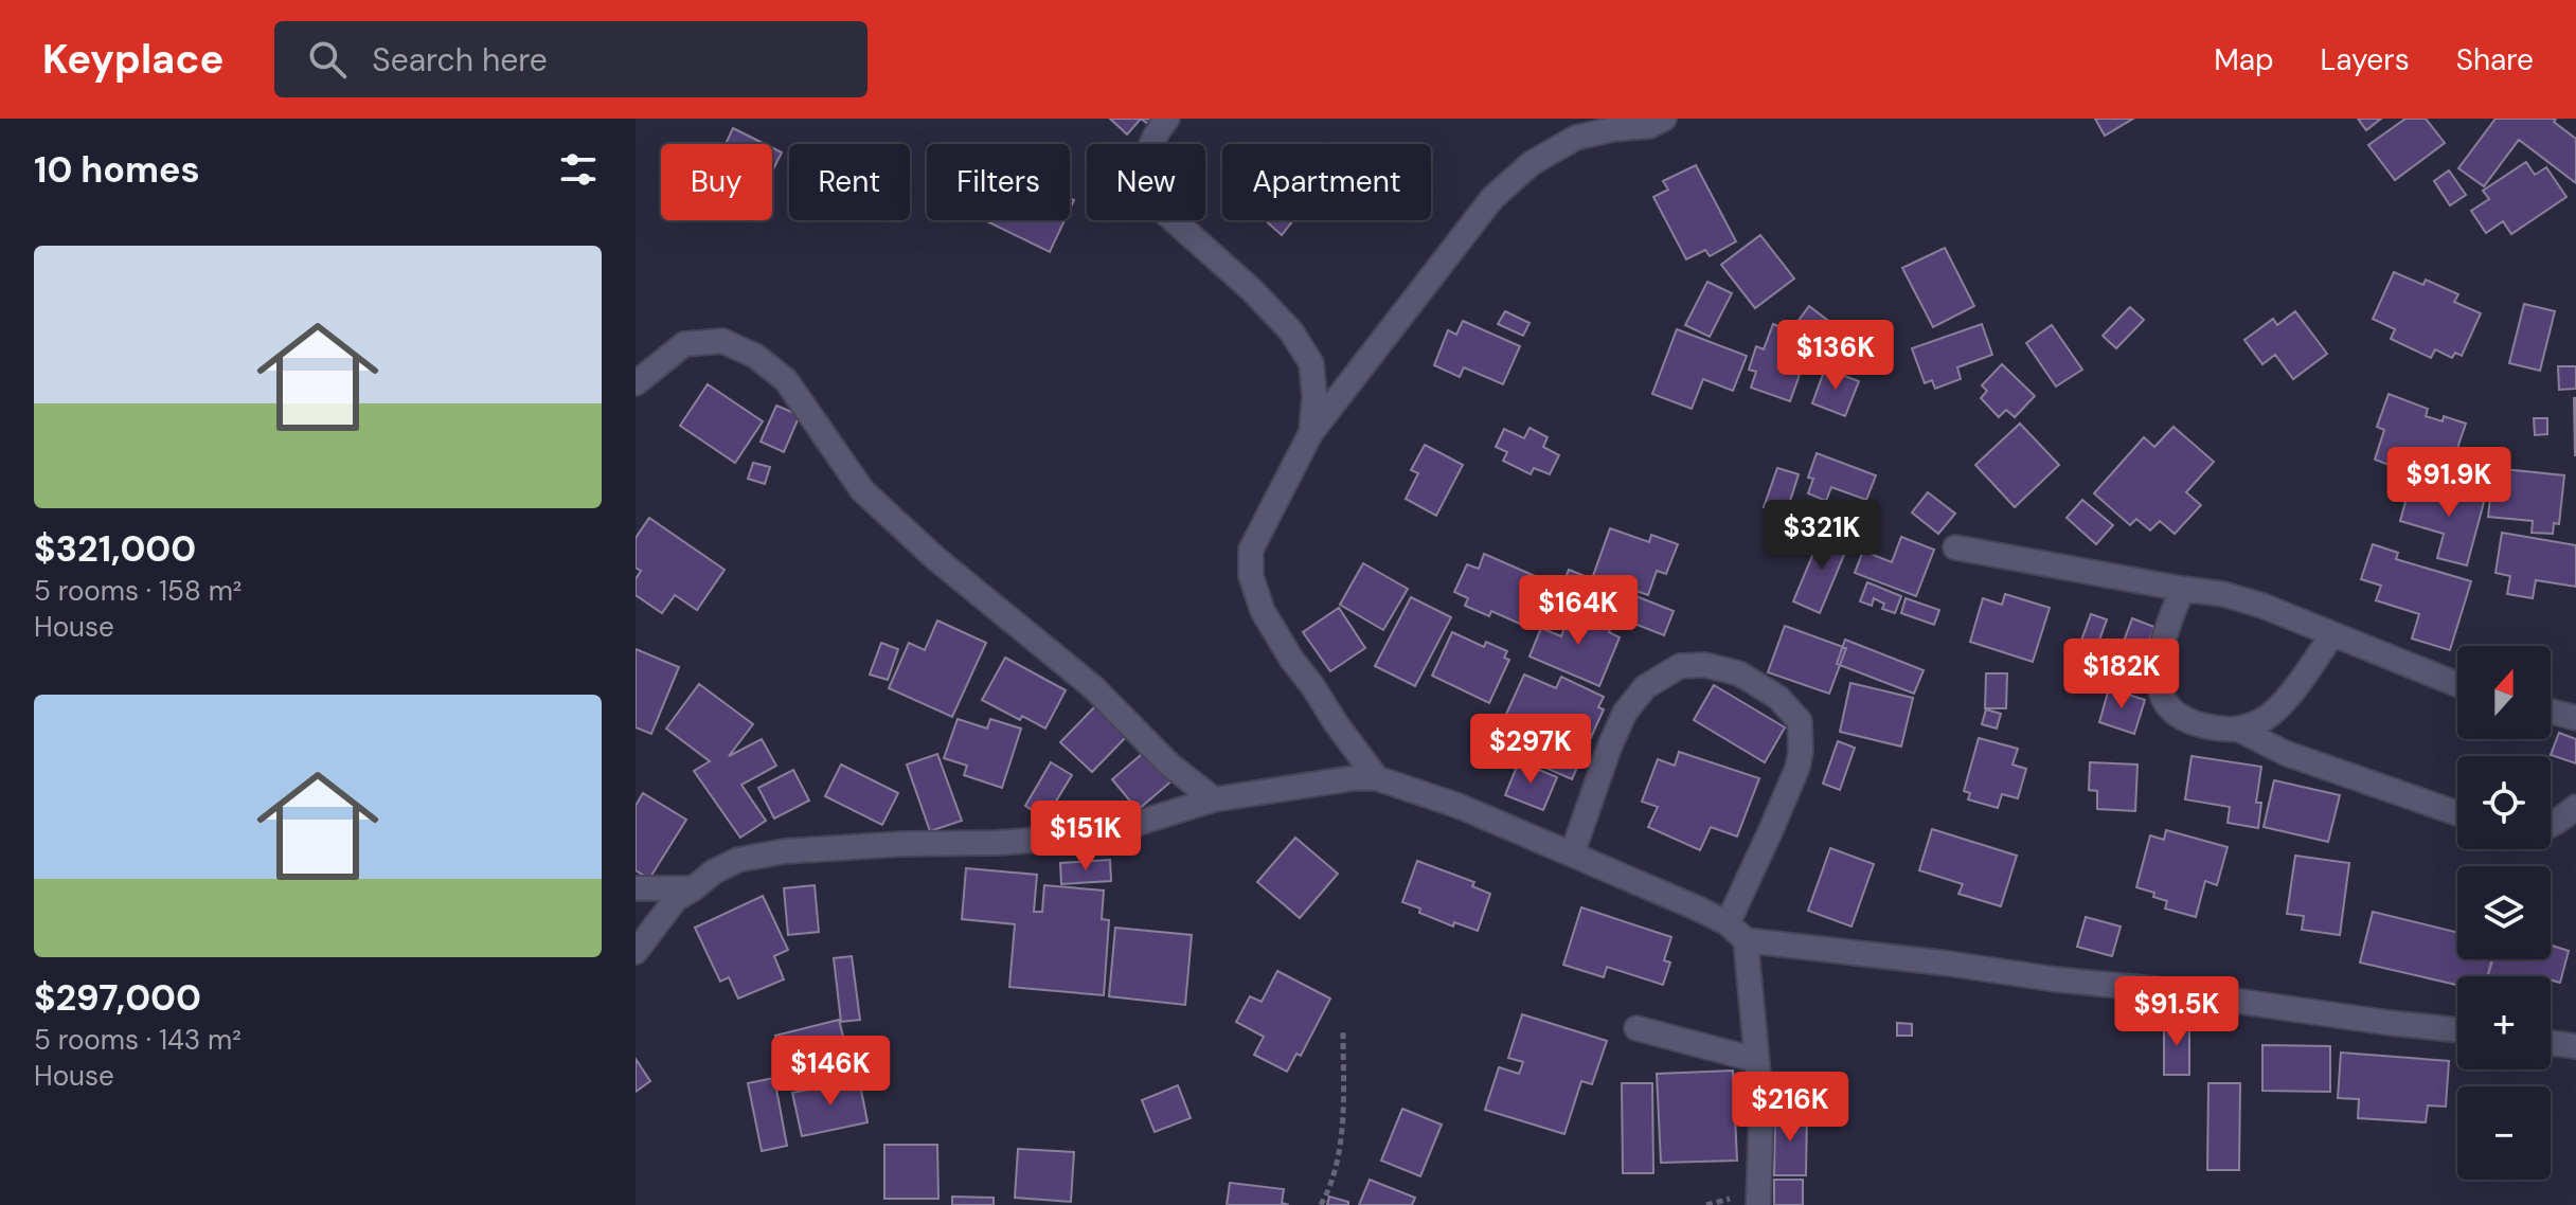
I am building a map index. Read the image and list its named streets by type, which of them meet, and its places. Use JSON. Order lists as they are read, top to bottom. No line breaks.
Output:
{"north":"top","page":{"header":"Keyplace","search":"Search here","nav":["Map","Layers","Share"],"heading":"10 homes","chip":["Buy","Rent","Filters","New","Apartment"],"list":[{"name":"$321,000","note":"5 rooms · 158 m² · House"},{"name":"$297,000","note":"5 rooms · 143 m² · House"}],"price":["$136K","$91.9K","$321K","$164K","$182K","$297K","$151K","$91.5K","$146K","$216K"],"map_buttons":["+","−"]}}
